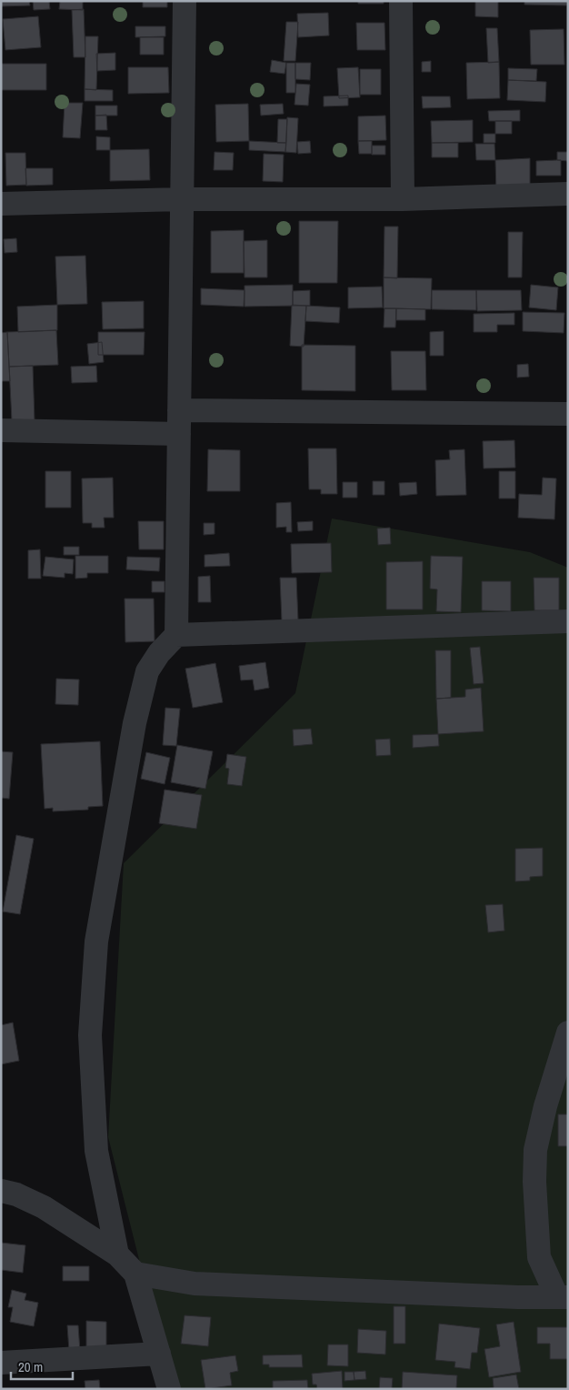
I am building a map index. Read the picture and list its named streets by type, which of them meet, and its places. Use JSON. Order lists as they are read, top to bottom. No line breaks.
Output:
{"scale_bar":"20 m"}
